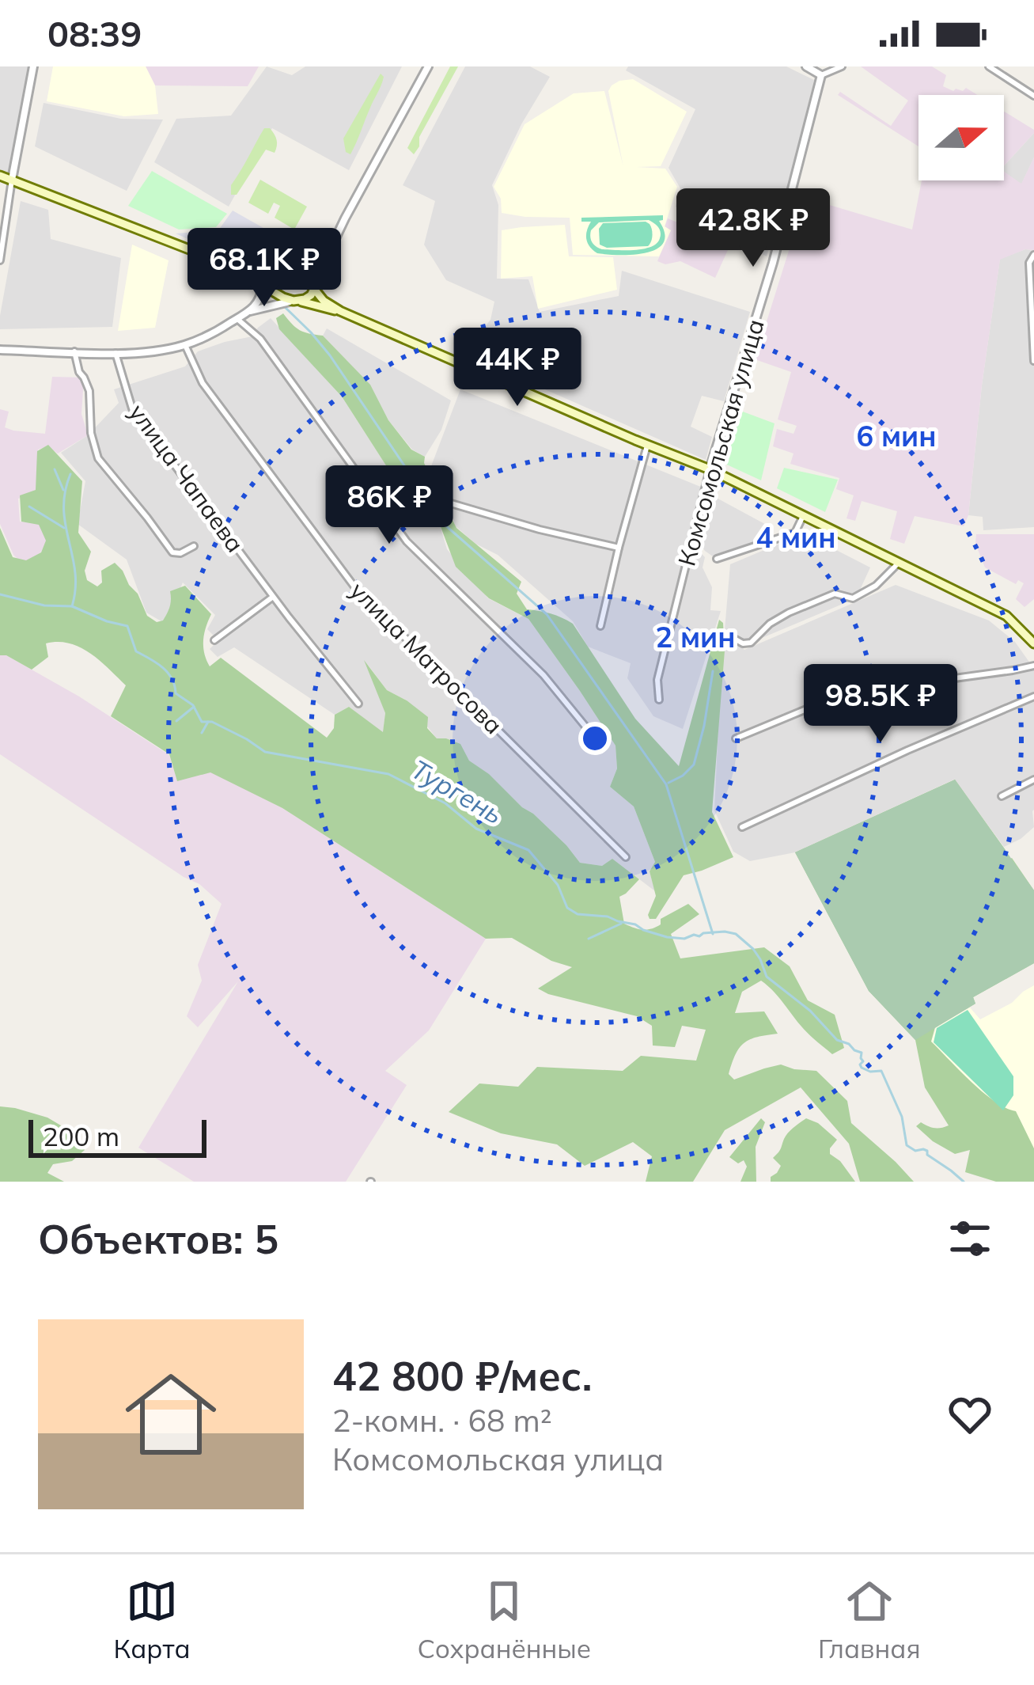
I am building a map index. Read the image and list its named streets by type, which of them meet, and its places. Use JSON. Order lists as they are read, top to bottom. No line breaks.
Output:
{"streets":{"street":["Комсомольская улица","улица Чапаева","улица Матросова"]},"water":["Тургень"],"scale_bar":"200 m","north":"right","page":{"status":"08:39","price":["42.8K ₽","68.1K ₽","44K ₽","86K ₽","98.5K ₽"],"scale":"200 m","heading":"Объектов: 5","list":[{"name":"42 800 ₽/мес.","note":"2-комн. · 68 m² · Комсомольская улица"}],"tabs":["Карта","Сохранённые","Главная"]},"rings":["6 мин","4 мин","2 мин"]}
